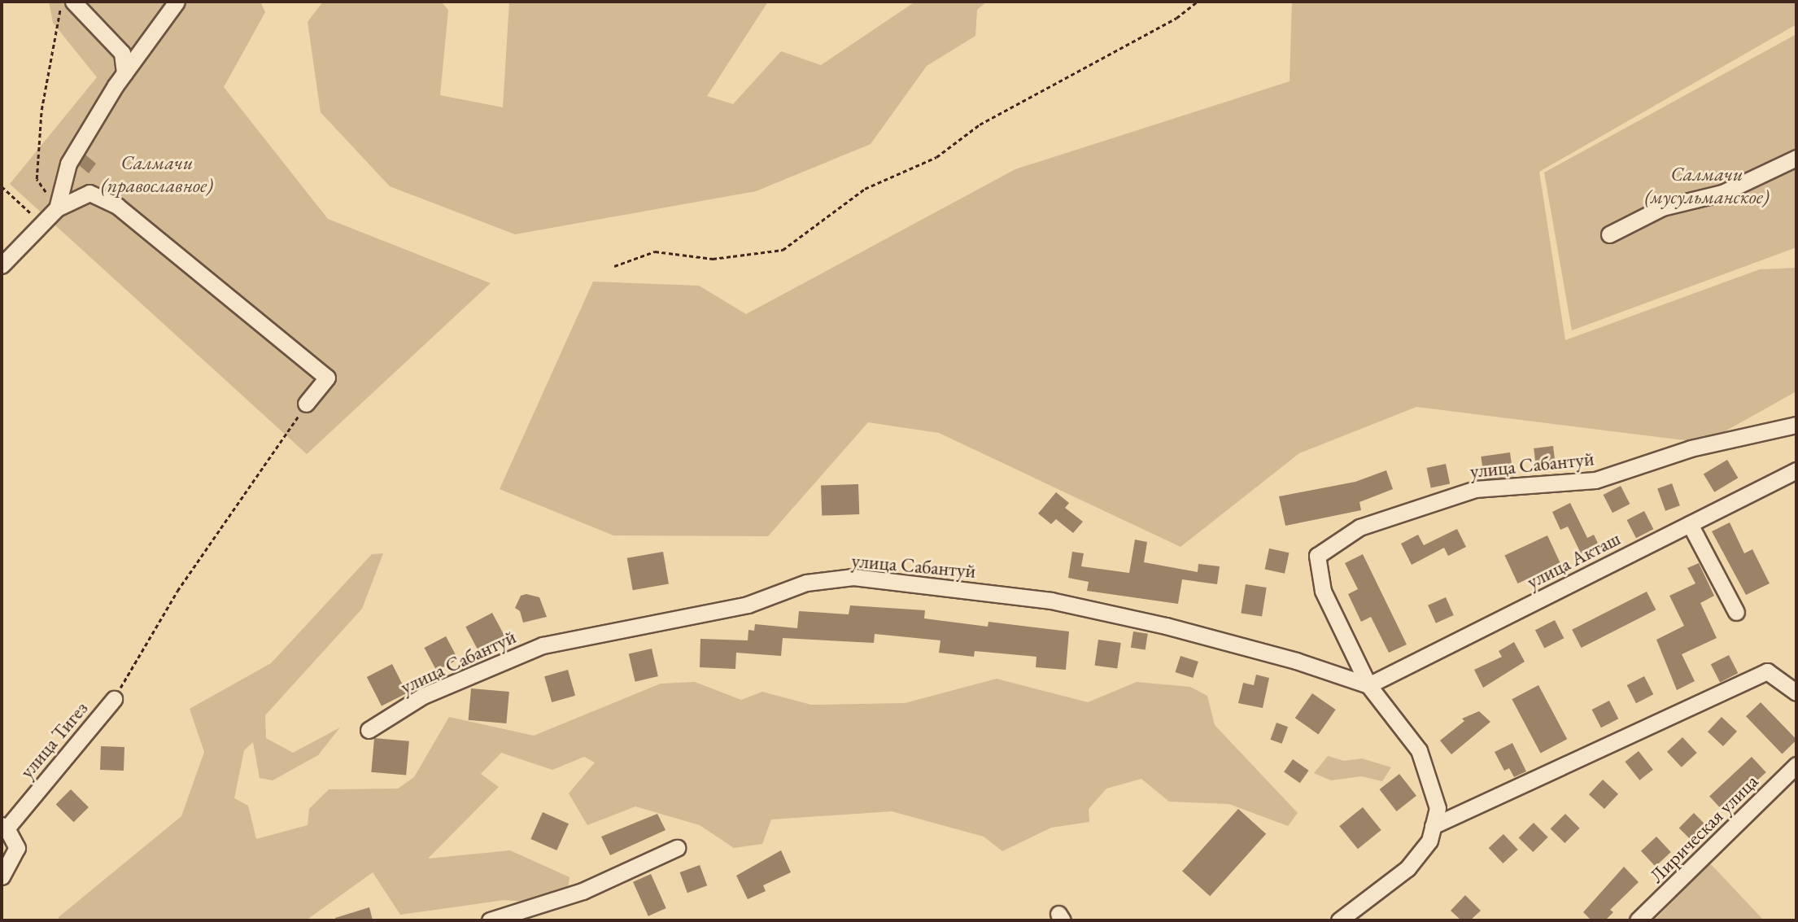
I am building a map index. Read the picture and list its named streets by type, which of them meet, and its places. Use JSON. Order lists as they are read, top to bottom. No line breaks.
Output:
{"streets":{"street":["улица Сабантуй","улица Акташ","улица Тигез","Лирическая улица"]},"crossings":[["улица Сабантуй","улица Акташ"]],"parks":["Салмачи (православное)","Салмачи (мусульманское)"]}
